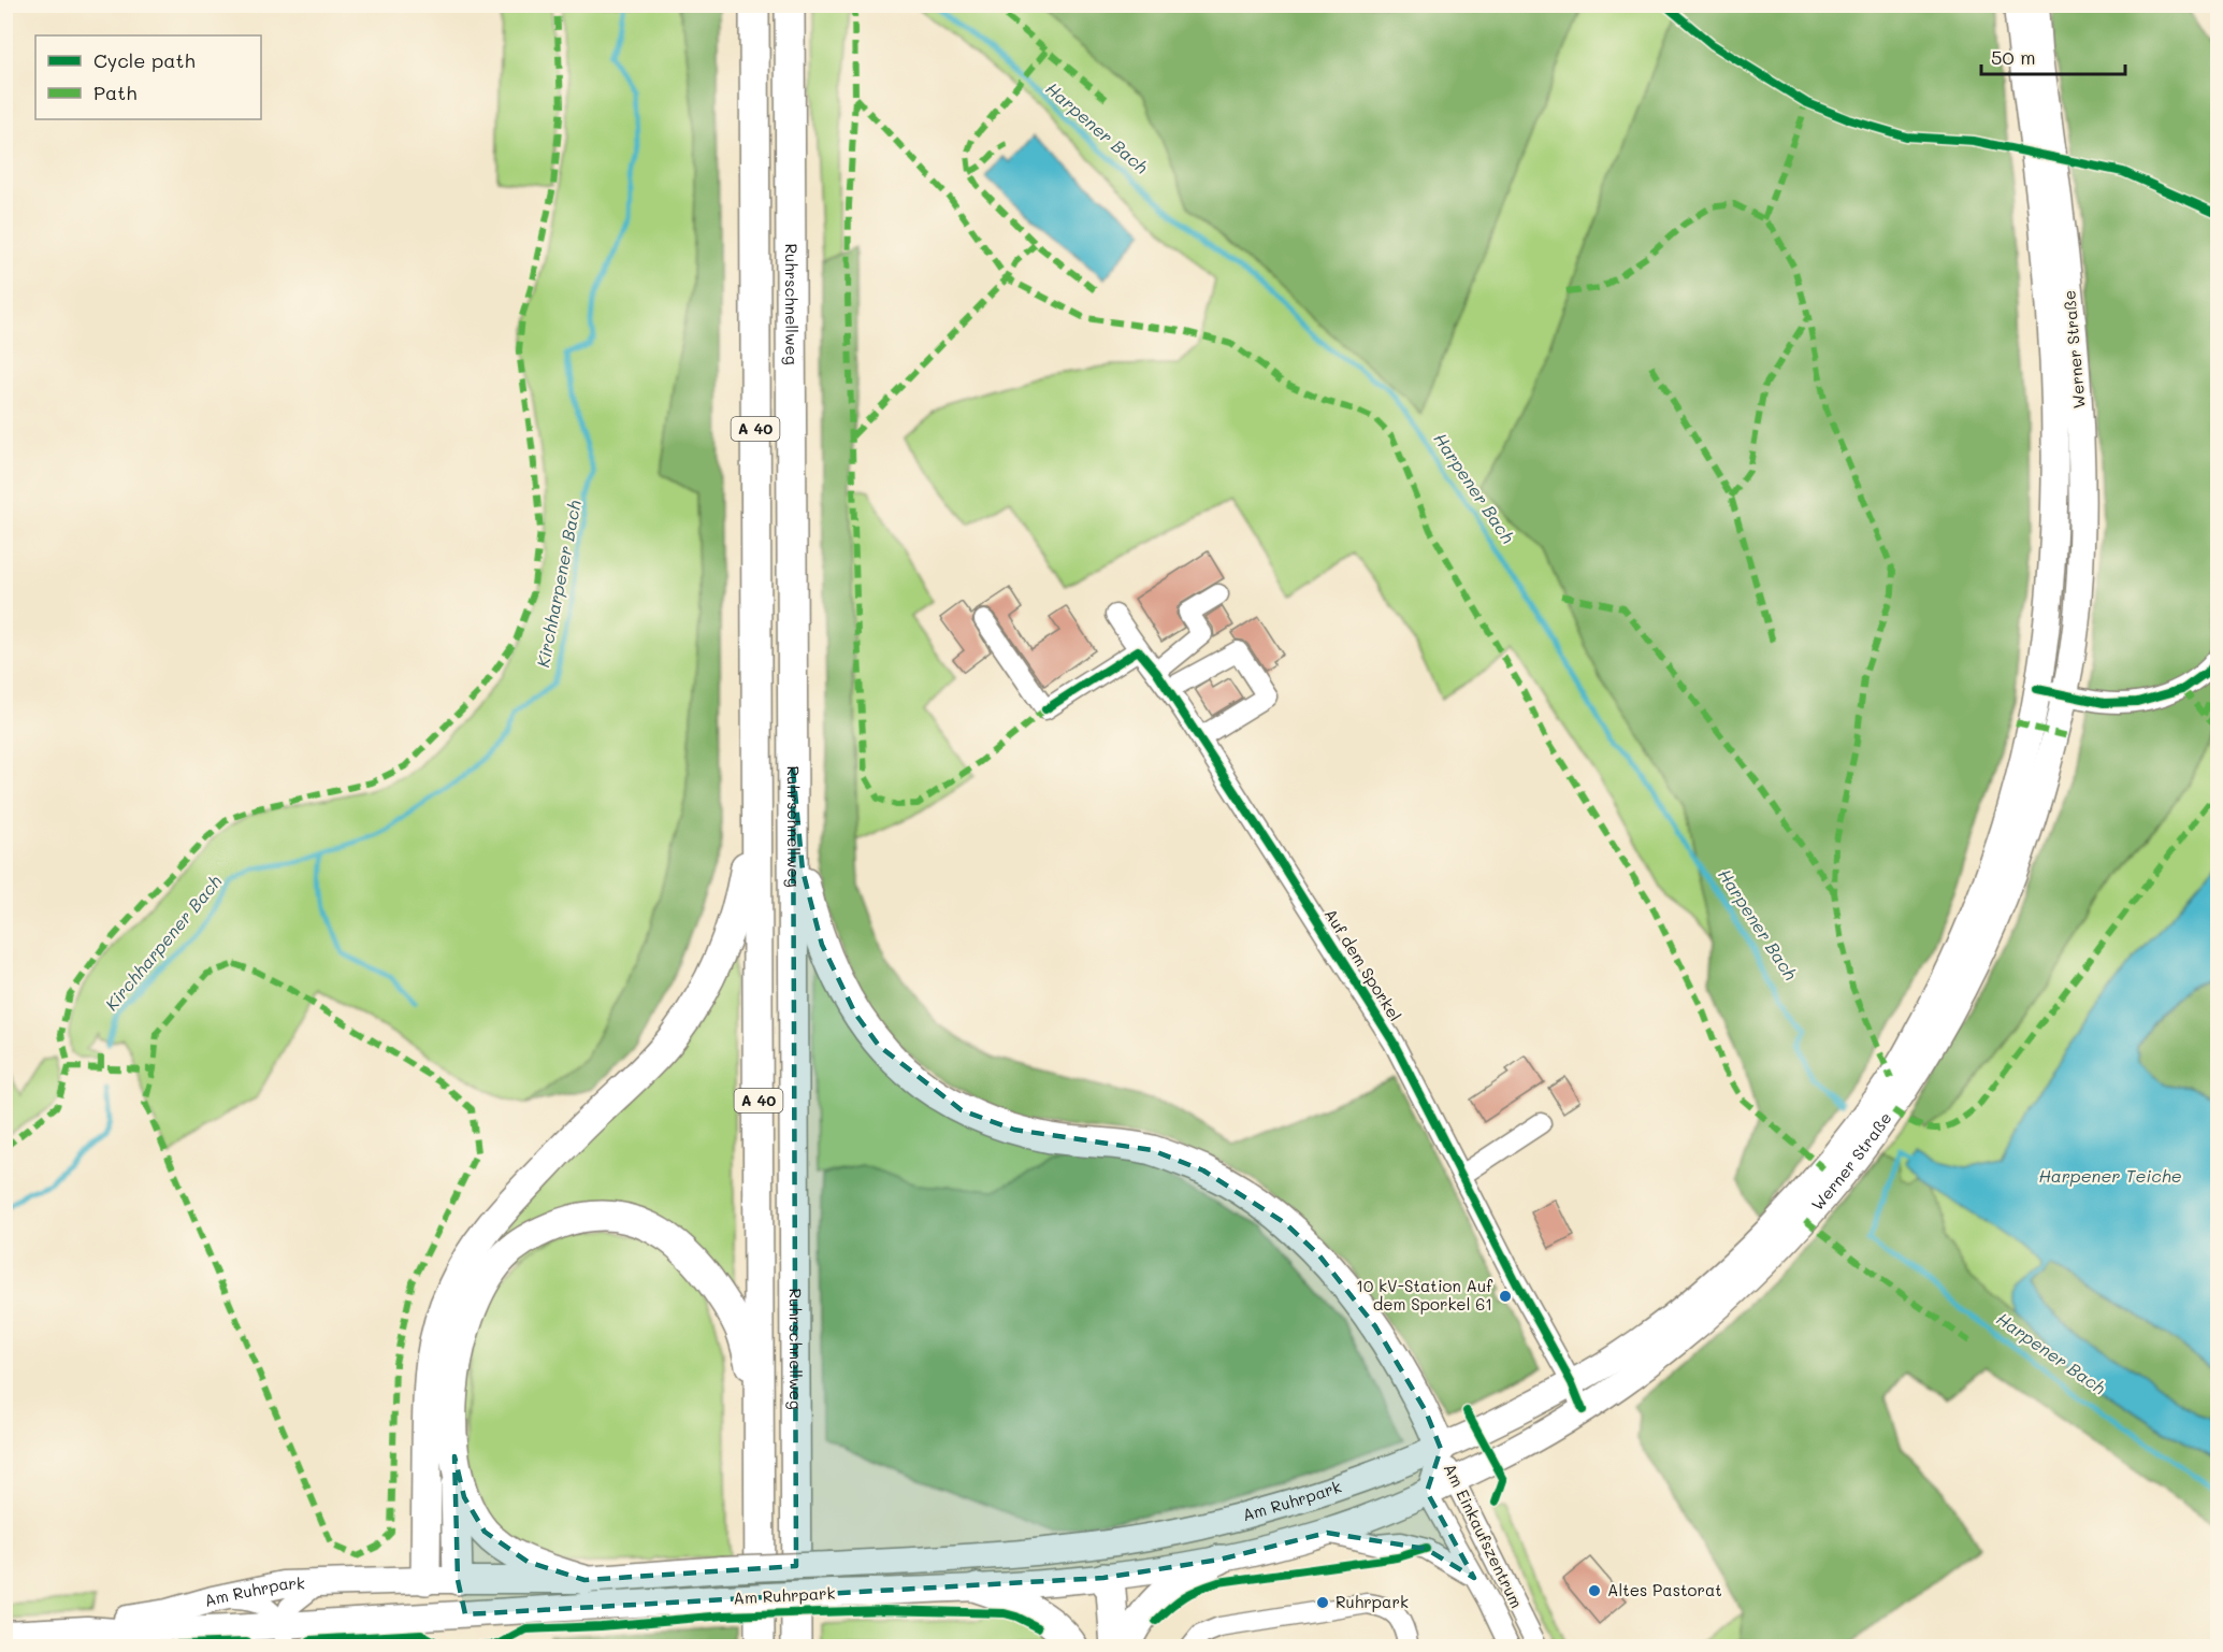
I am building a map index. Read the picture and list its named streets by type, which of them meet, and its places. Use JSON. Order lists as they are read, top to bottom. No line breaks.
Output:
{"streets":{"highway":["Ruhrschnellweg","A 40"],"main road":["Werner Straße","Am Ruhrpark"],"street":["Auf dem Sporkel","Am Einkaufszentrum"]},"crossings":[["Werner Straße","Auf dem Sporkel"],["Werner Straße","Am Ruhrpark"],["Werner Straße","Am Einkaufszentrum"],["Am Ruhrpark","Am Einkaufszentrum"]],"water":["Harpener Bach","Kirchharpener Bach","Harpener Teiche"],"places":["10 kV-Station Auf dem Sporkel 61","Altes Pastorat","Ruhrpark"],"legend":["Cycle path","Path"],"scale_bar":"50 m"}
